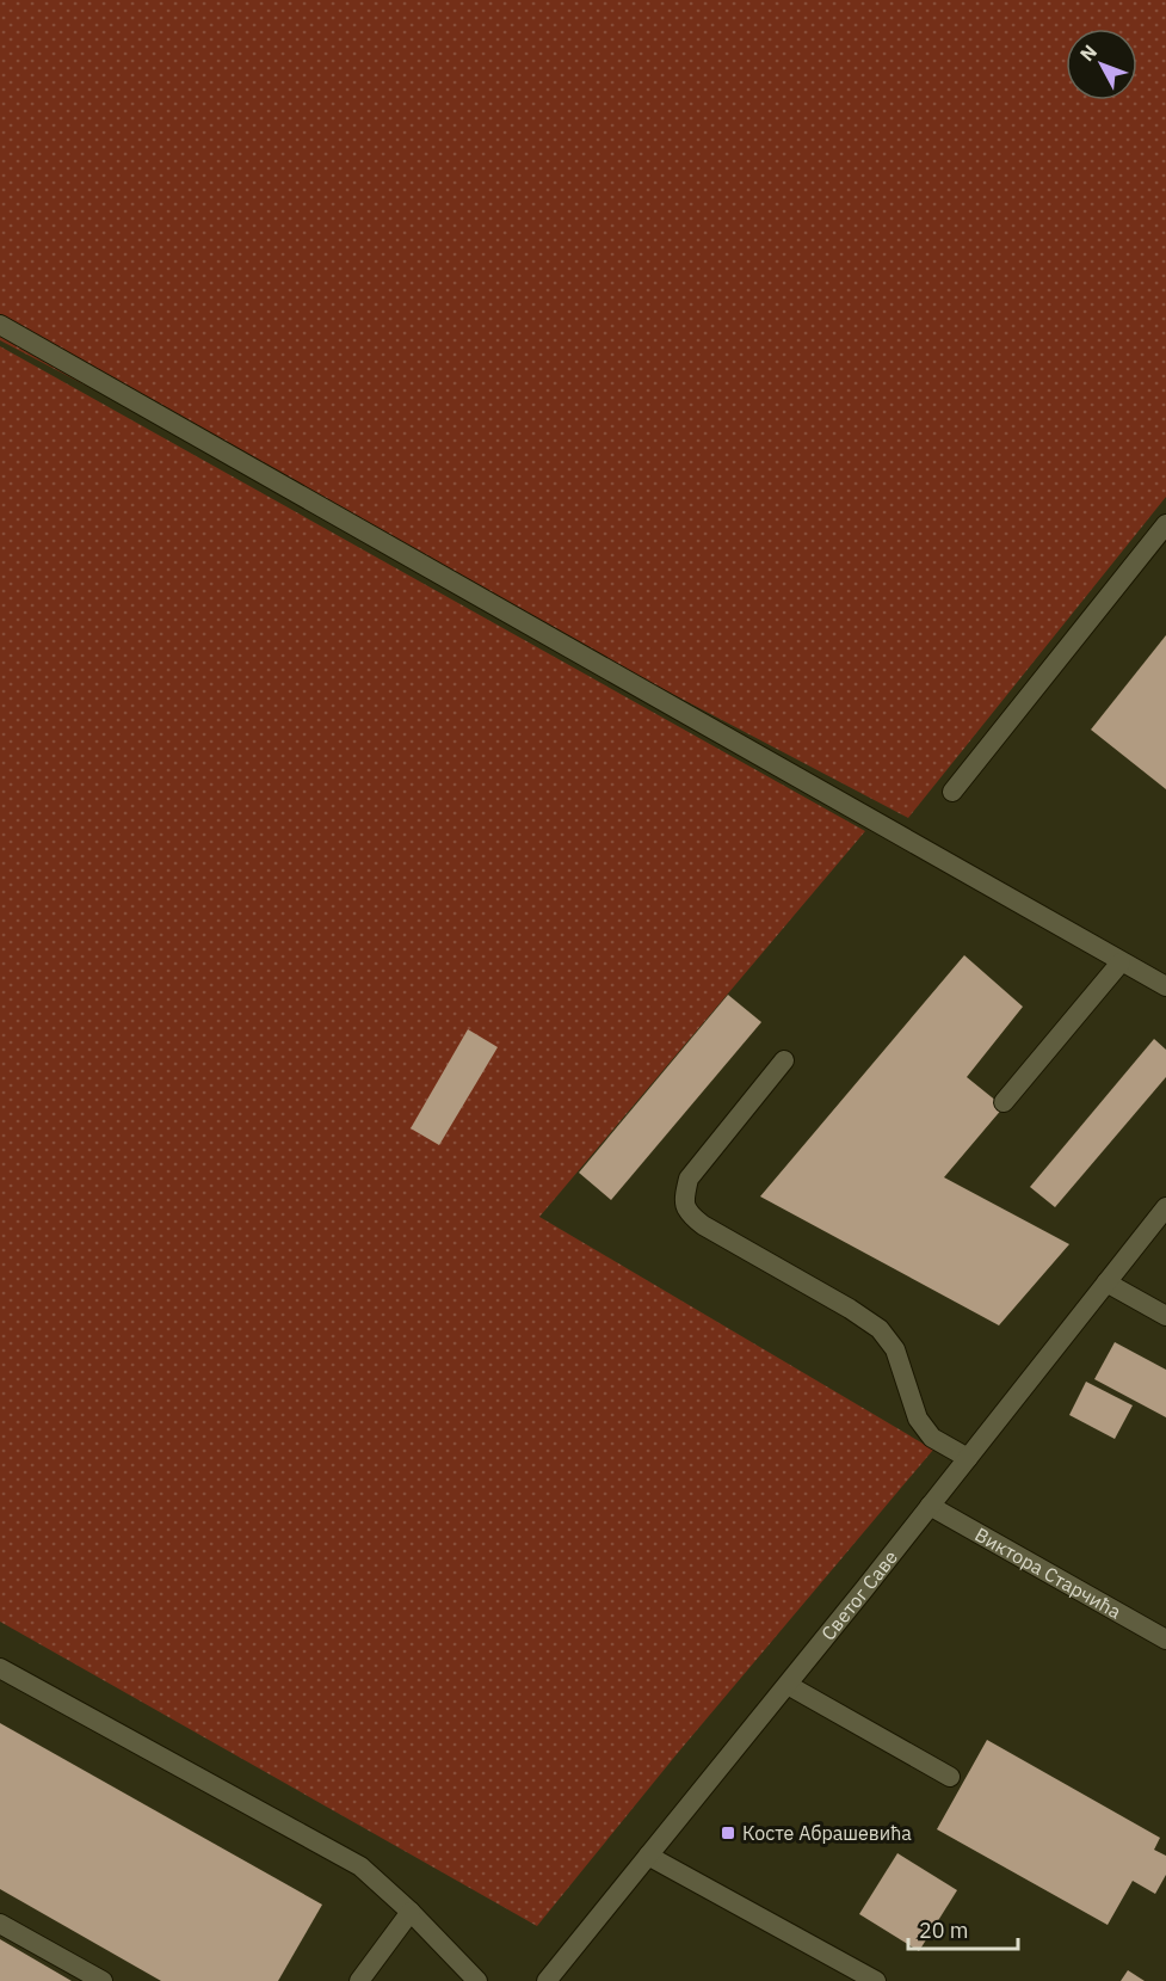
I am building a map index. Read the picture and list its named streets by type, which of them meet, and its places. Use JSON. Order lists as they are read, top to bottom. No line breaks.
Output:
{"streets":{"street":["Виктора Старчића","Светог Саве"]},"crossings":[["Виктора Старчића","Светог Саве"]],"places":{"transit":["Косте Абрашевића"]},"scale_bar":"20 m","north":"top left"}
